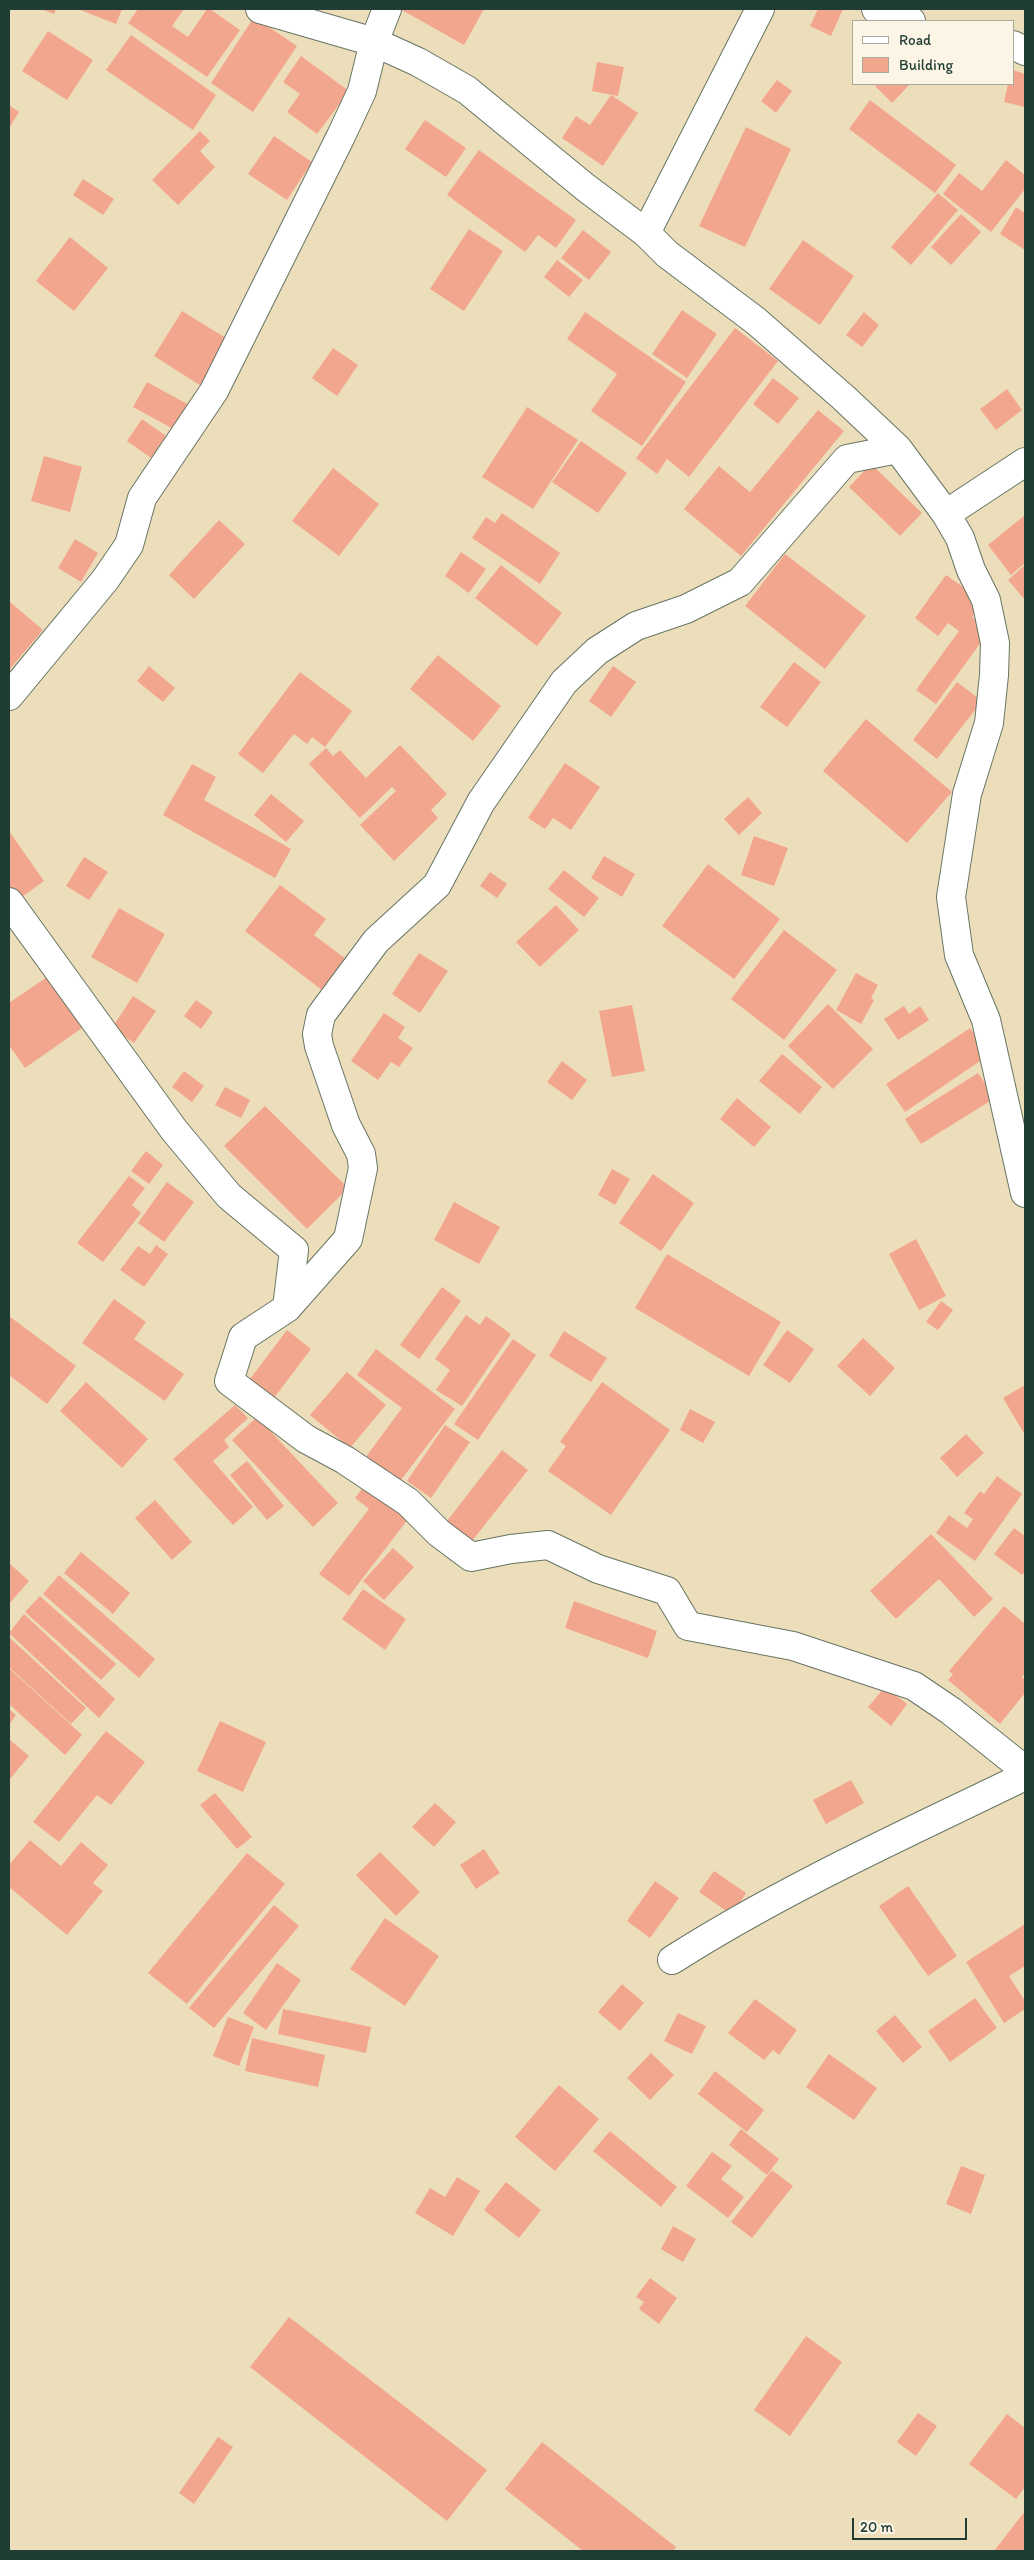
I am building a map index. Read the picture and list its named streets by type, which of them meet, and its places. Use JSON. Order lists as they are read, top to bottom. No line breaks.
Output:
{"legend":["Road","Building"],"scale_bar":"20 m"}
